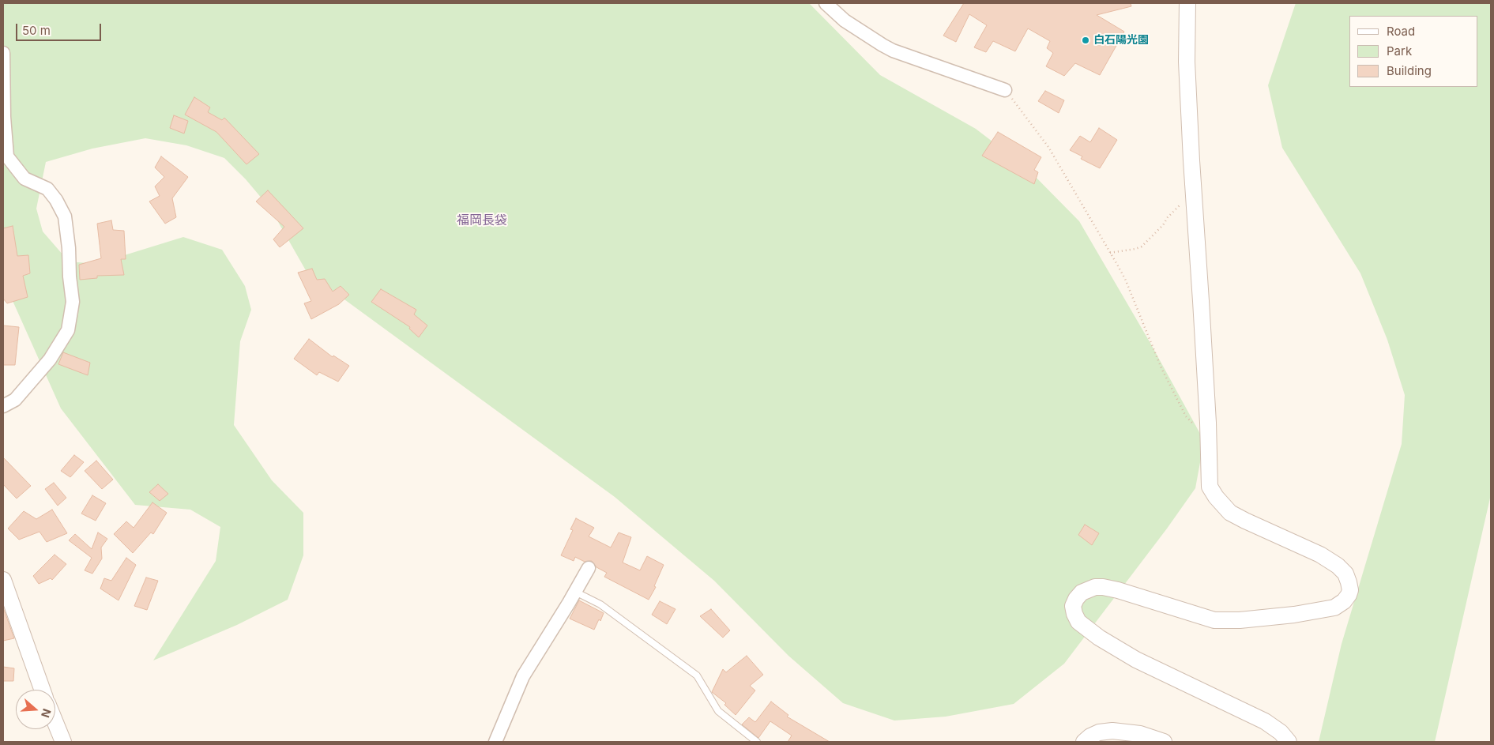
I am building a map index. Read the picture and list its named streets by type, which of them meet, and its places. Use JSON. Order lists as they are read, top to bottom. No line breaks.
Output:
{"districts":["福岡長袋"],"places":["白石陽光園"],"legend":["Road","Park","Building"],"scale_bar":"50 m","north":"right"}
